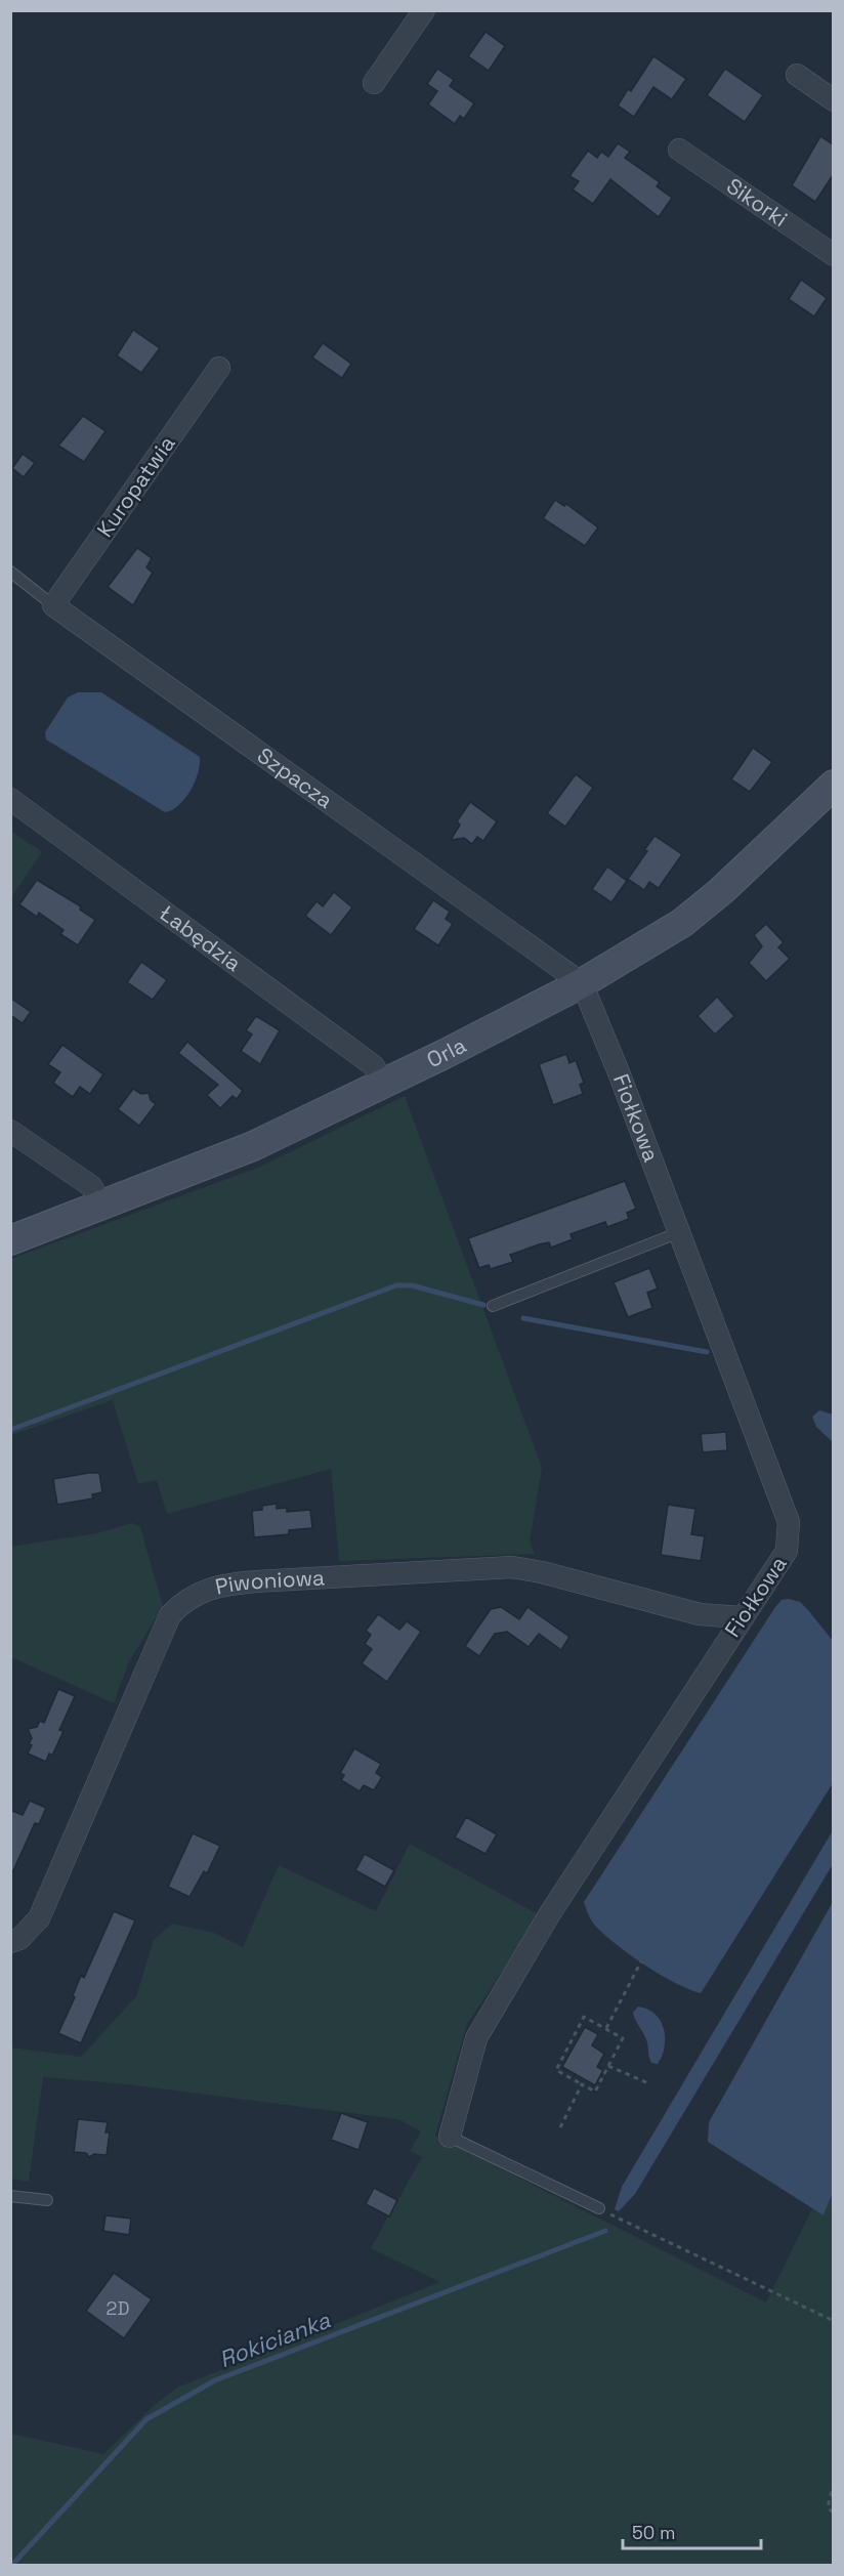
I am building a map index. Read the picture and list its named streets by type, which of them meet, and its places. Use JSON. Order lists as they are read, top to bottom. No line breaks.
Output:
{"streets":{"street":["Sikorki","Kuropatwia","Szpacza","Łabędzia","Orla","Fiołkowa","Piwoniowa"]},"crossings":[["Kuropatwia","Szpacza"],["Szpacza","Orla"],["Szpacza","Fiołkowa"],["Łabędzia","Orla"],["Orla","Fiołkowa"],["Fiołkowa","Piwoniowa"]],"water":["Rokicianka"],"house_numbers":["2D"],"scale_bar":"50 m"}
